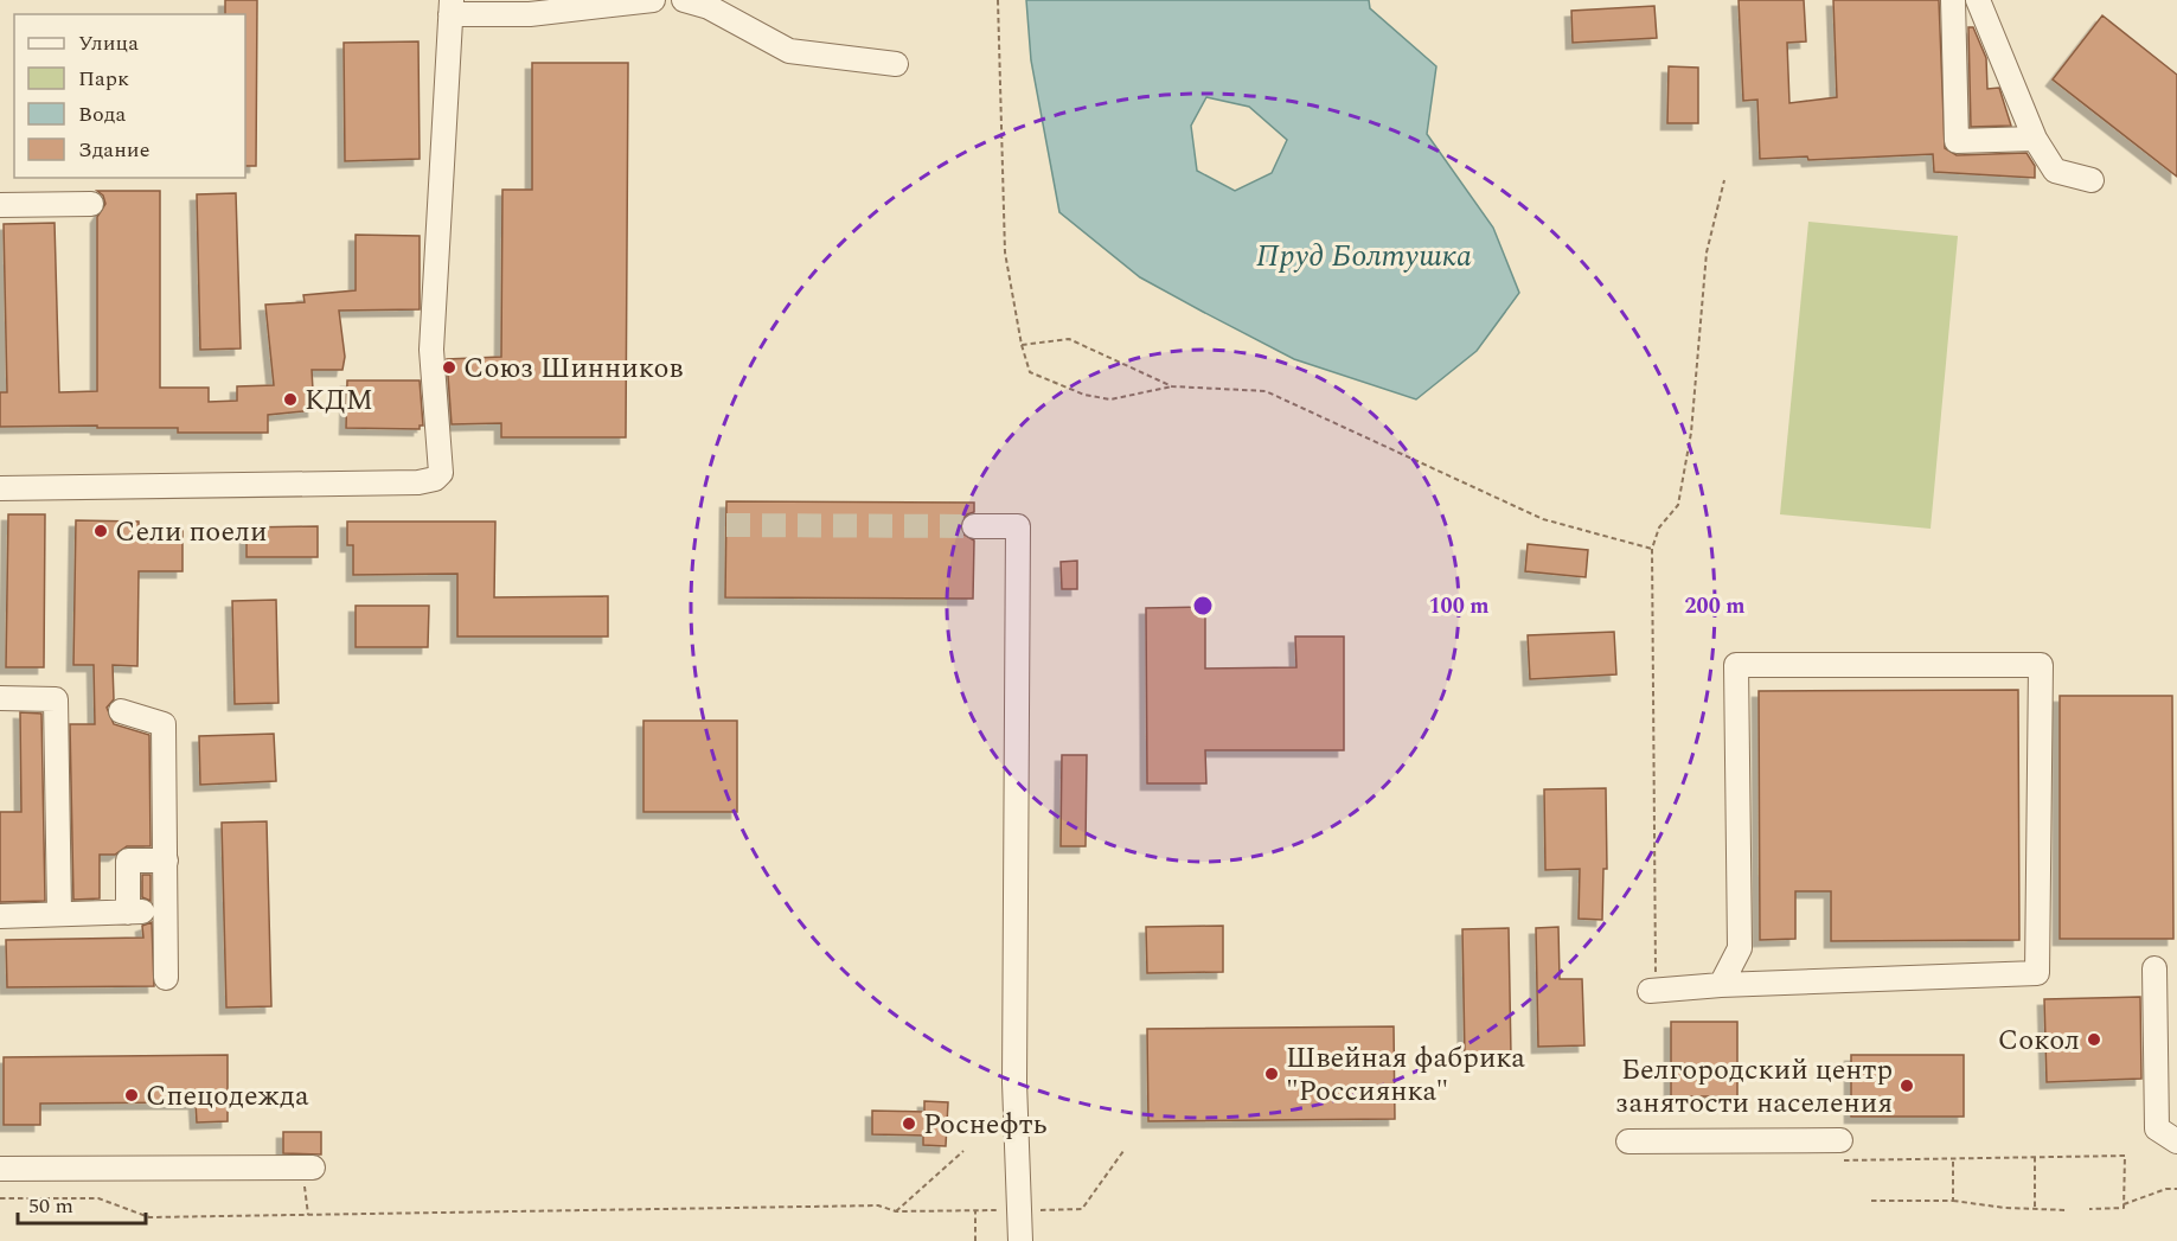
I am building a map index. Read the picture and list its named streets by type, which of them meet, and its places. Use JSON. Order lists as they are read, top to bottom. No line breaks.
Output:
{"water":["Пруд Болтушка"],"places":["Союз Шинников","КДМ","Сели поели","Сокол","Швейная фабрика \"Россиянка\"","Белгородский центр занятости населения","Спецодежда","Роснефть"],"legend":["Улица","Парк","Вода","Здание"],"scale_bar":"50 m","rings":["100 m","200 m"]}
